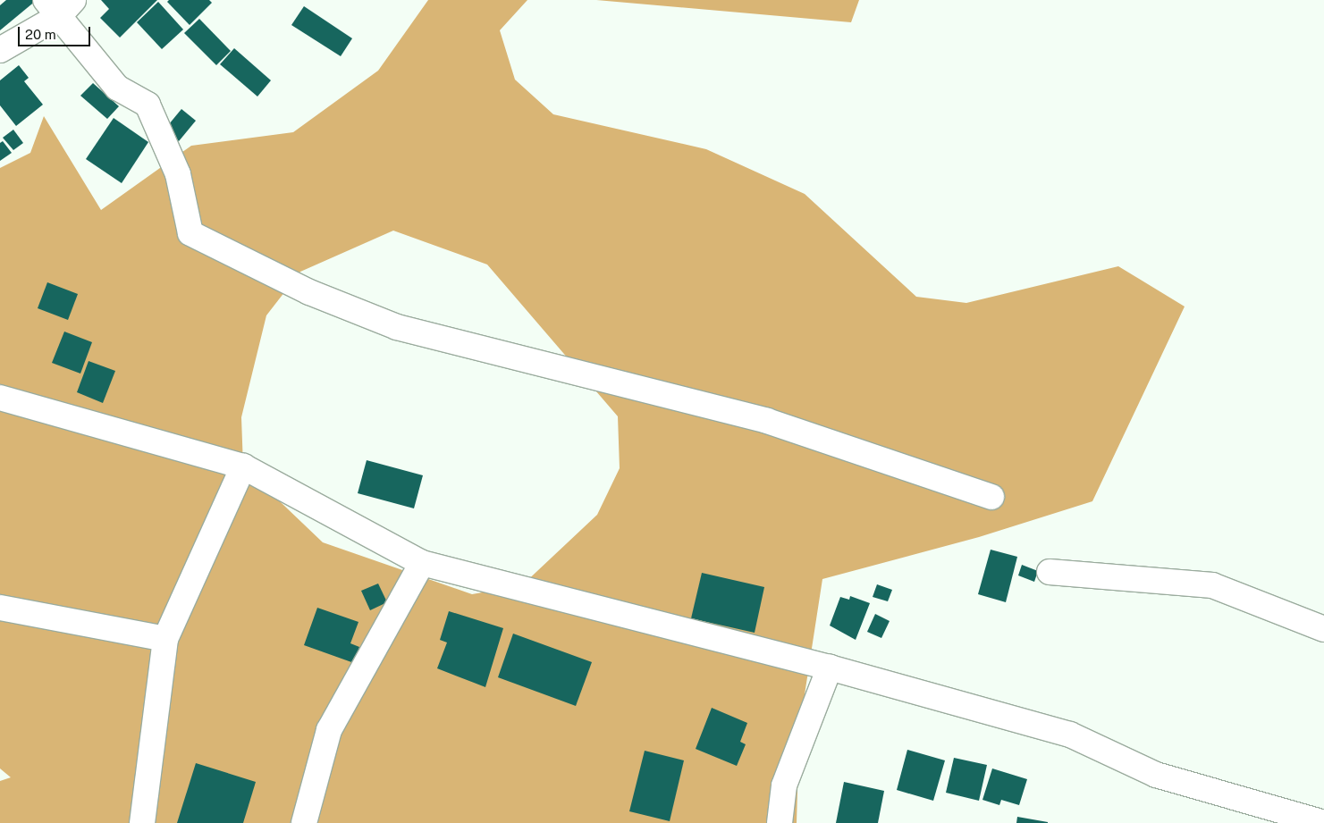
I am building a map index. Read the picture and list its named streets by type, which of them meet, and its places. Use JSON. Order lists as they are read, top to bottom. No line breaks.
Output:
{"scale_bar":"20 m"}
